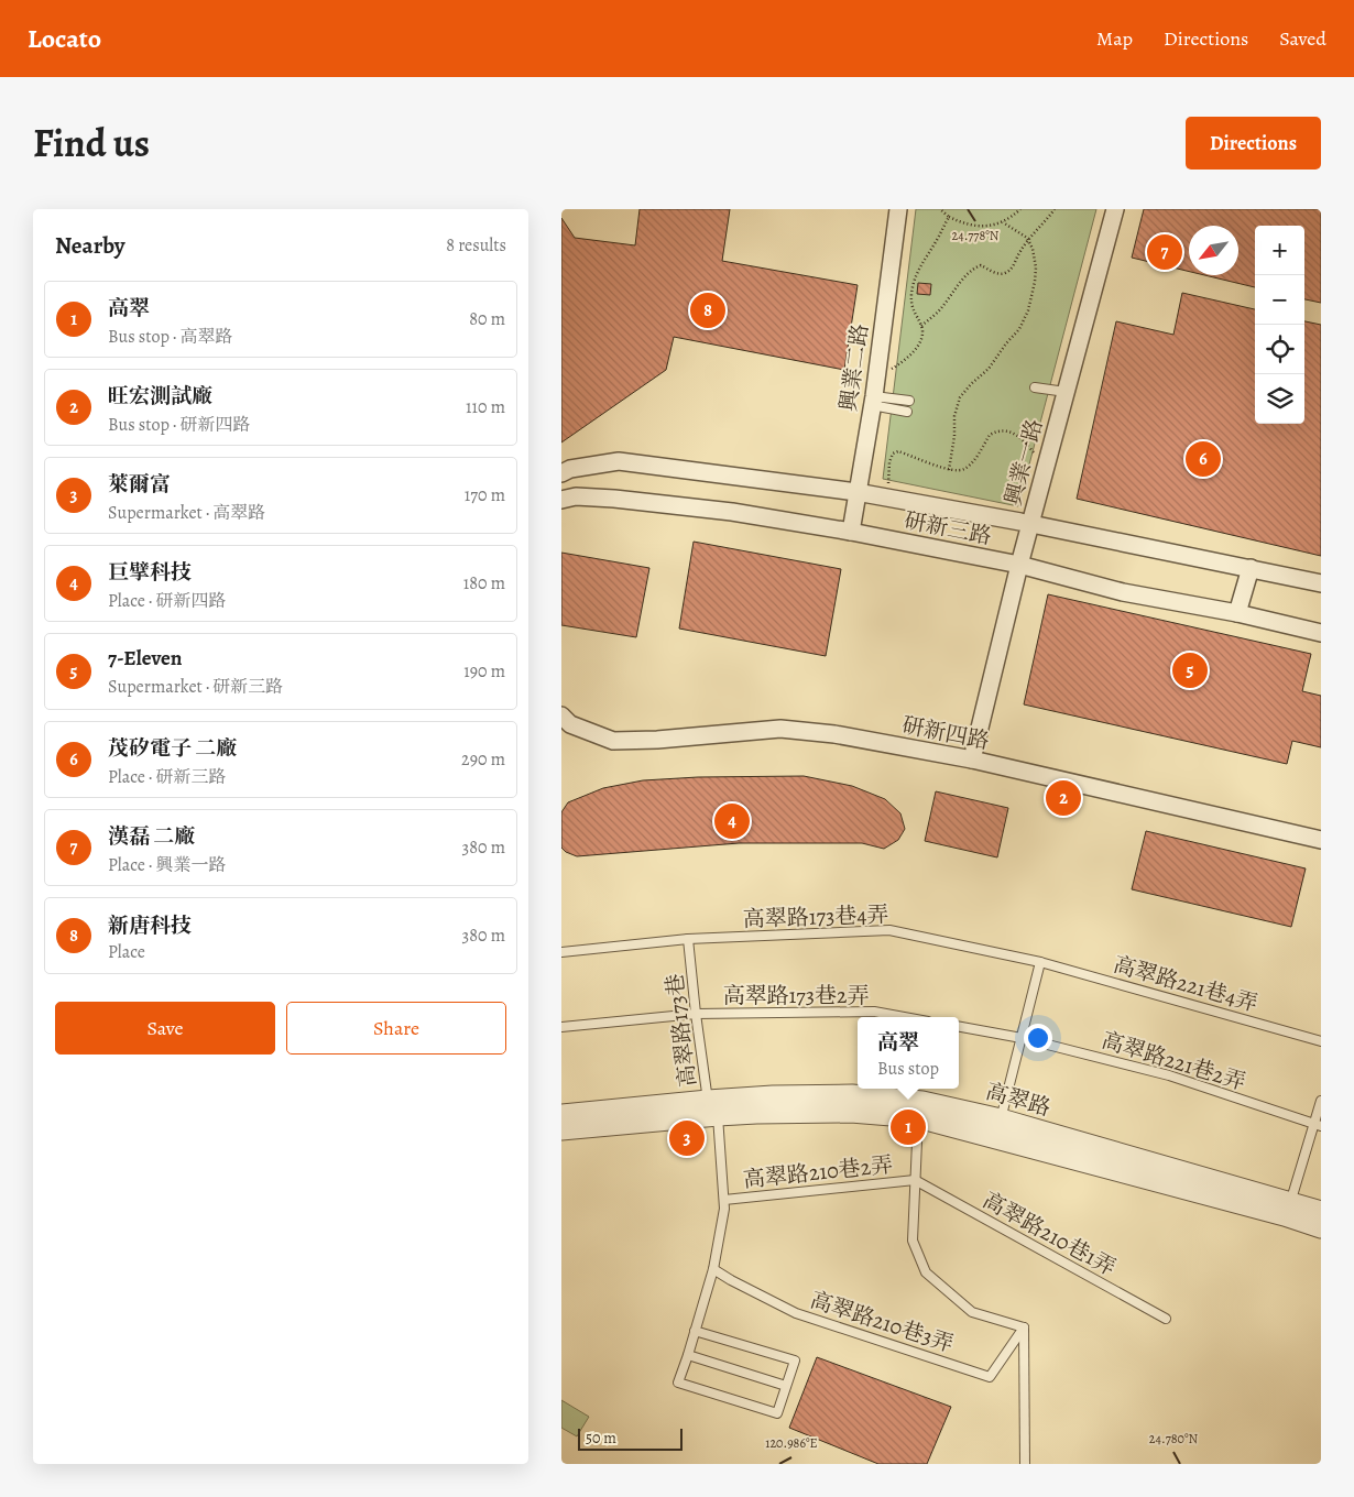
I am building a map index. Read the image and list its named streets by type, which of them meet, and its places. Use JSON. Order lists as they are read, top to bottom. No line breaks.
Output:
{"streets":{"street":["興業二路","興業一路","研新三路","研新四路","高翠路"],"lane":["高翠路173巷4弄","高翠路221巷4弄","高翠路173巷2弄","高翠路173巷","高翠路221巷2弄","高翠路210巷2弄","高翠路210巷1弄","高翠路210巷3弄"]},"crossings":[["興業二路","研新三路"],["興業一路","研新三路"],["興業一路","研新四路"],["高翠路173巷4弄","高翠路221巷4弄"],["高翠路173巷4弄","高翠路173巷"],["高翠路173巷2弄","高翠路173巷"],["高翠路173巷","高翠路"],["高翠路173巷","高翠路210巷2弄"],["高翠路173巷","高翠路210巷3弄"],["高翠路210巷2弄","高翠路210巷1弄"]],"scale_bar":"50 m","north":"bottom left","page":{"header":"Locato","nav":["Map","Directions","Saved"],"title":"Find us","buttons":["Directions",["Save","Share"]],"heading":["Nearby","8 results"],"map_buttons":["+","−"],"pins":["7","8","6","5","2","4","1","3"],"list":[{"mark":"1","name":"高翠","note":"Bus stop · 高翠路","value":"80 m"},{"mark":"2","name":"旺宏測試廠","note":"Bus stop · 研新四路","value":"110 m"},{"mark":"3","name":"萊爾富","note":"Supermarket · 高翠路","value":"170 m"},{"mark":"4","name":"巨擘科技","note":"Place · 研新四路","value":"180 m"},{"mark":"5","name":"7-Eleven","note":"Supermarket · 研新三路","value":"190 m"},{"mark":"6","name":"茂矽電子 二廠","note":"Place · 研新三路","value":"290 m"},{"mark":"7","name":"漢磊 二廠","note":"Place · 興業一路","value":"380 m"},{"mark":"8","name":"新唐科技","note":"Place","value":"380 m"}],"popup":["高翠","Bus stop"],"scale":"50 m"},"coordinates":["24.778°N","24.780°N","120.986°E"]}
